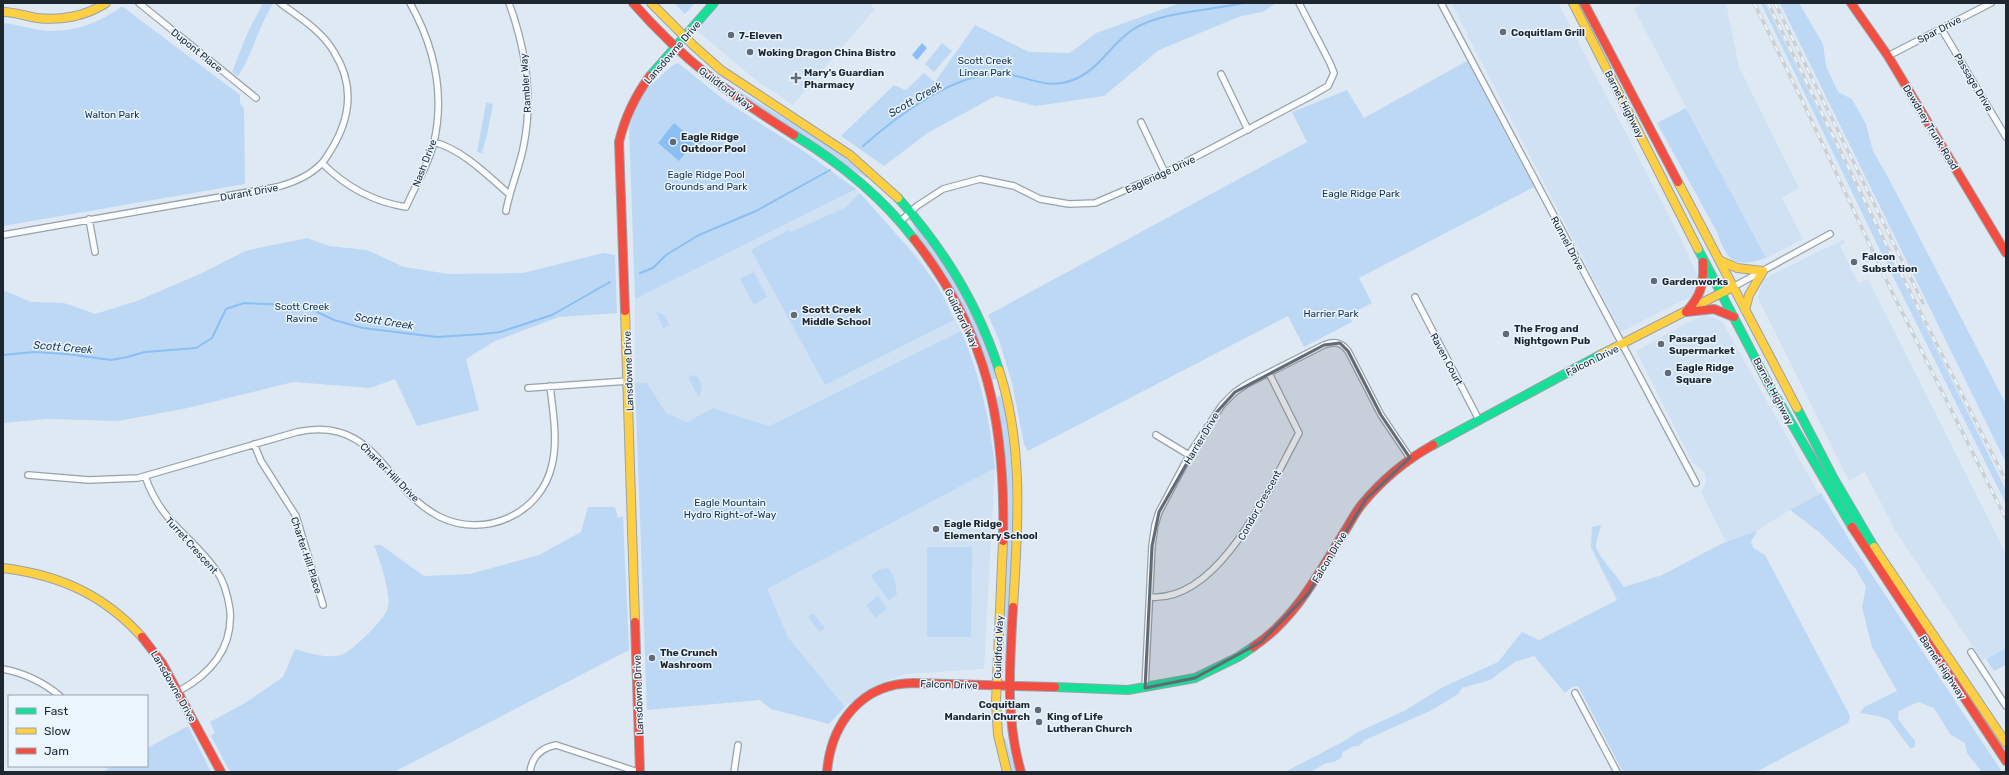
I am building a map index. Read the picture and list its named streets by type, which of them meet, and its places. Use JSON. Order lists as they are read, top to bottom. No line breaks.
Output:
{"streets":{"main road":["Lansdowne Drive","Guildford Way","Barnet Highway","Dewdney Trunk Road","Falcon Drive"],"street":["Spar Drive","Dupont Place","Passage Drive","Rambler Way","Nash Drive","Eagleridge Drive","Durant Drive","Runnel Drive","Raven Court","Harrier Drive","Charter Hill Drive","Condor Crescent","Turret Crescent","Charter Hill Place"]},"crossings":[["Spar Drive","Passage Drive"],["Spar Drive","Dewdney Trunk Road"],["Lansdowne Drive","Guildford Way"],["Lansdowne Drive","Turret Crescent"],["Guildford Way","Eagleridge Drive"],["Guildford Way","Falcon Drive"],["Barnet Highway","Falcon Drive"],["Nash Drive","Durant Drive"],["Runnel Drive","Falcon Drive"],["Raven Court","Falcon Drive"],["Falcon Drive","Harrier Drive"],["Harrier Drive","Condor Crescent"],["Charter Hill Drive","Turret Crescent"],["Charter Hill Drive","Charter Hill Place"]],"water":["Scott Creek"],"parks":["Scott Creek Linear Park","Walton Park","Eagle Ridge Pool Grounds and Park","Eagle Ridge Park","Scott Creek Ravine","Harrier Park","Eagle Mountain Hydro Right-of-Way"],"places":{"other":["Coquitlam Grill","7-Eleven","Woking Dragon China Bistro","Eagle Ridge Outdoor Pool","Falcon Substation","Gardenworks","Scott Creek Middle School","The Frog and Nightgown Pub","Pasargad Supermarket","Eagle Ridge Square","Eagle Ridge Elementary School","The Crunch Washroom","Coquitlam Mandarin Church","King of Life Lutheran Church"],"health":["Mary's Guardian Pharmacy"]},"legend":["Fast","Slow","Jam"]}
